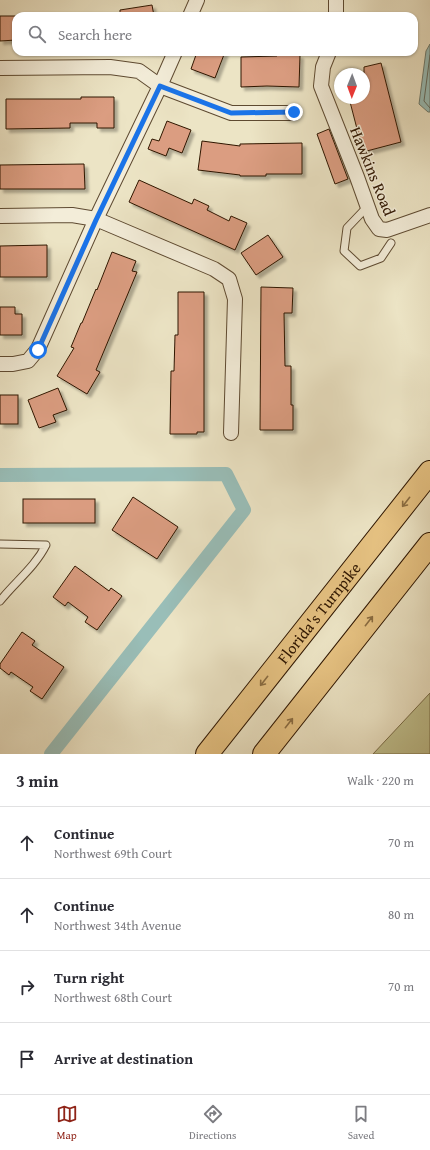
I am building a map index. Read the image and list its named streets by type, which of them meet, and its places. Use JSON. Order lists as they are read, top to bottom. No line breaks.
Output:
{"streets":{"highway":["Florida's Turnpike"],"street":["Hawkins Road"]},"north":"bottom","page":{"search":"Search here","heading":["3 min","Walk · 220 m"],"list":[["Continue","Northwest 69th Court","70 m"],["Continue","Northwest 34th Avenue","80 m"],["Turn right","Northwest 68th Court","70 m"],"Arrive at destination"],"nav":["Map","Directions","Saved"]}}
